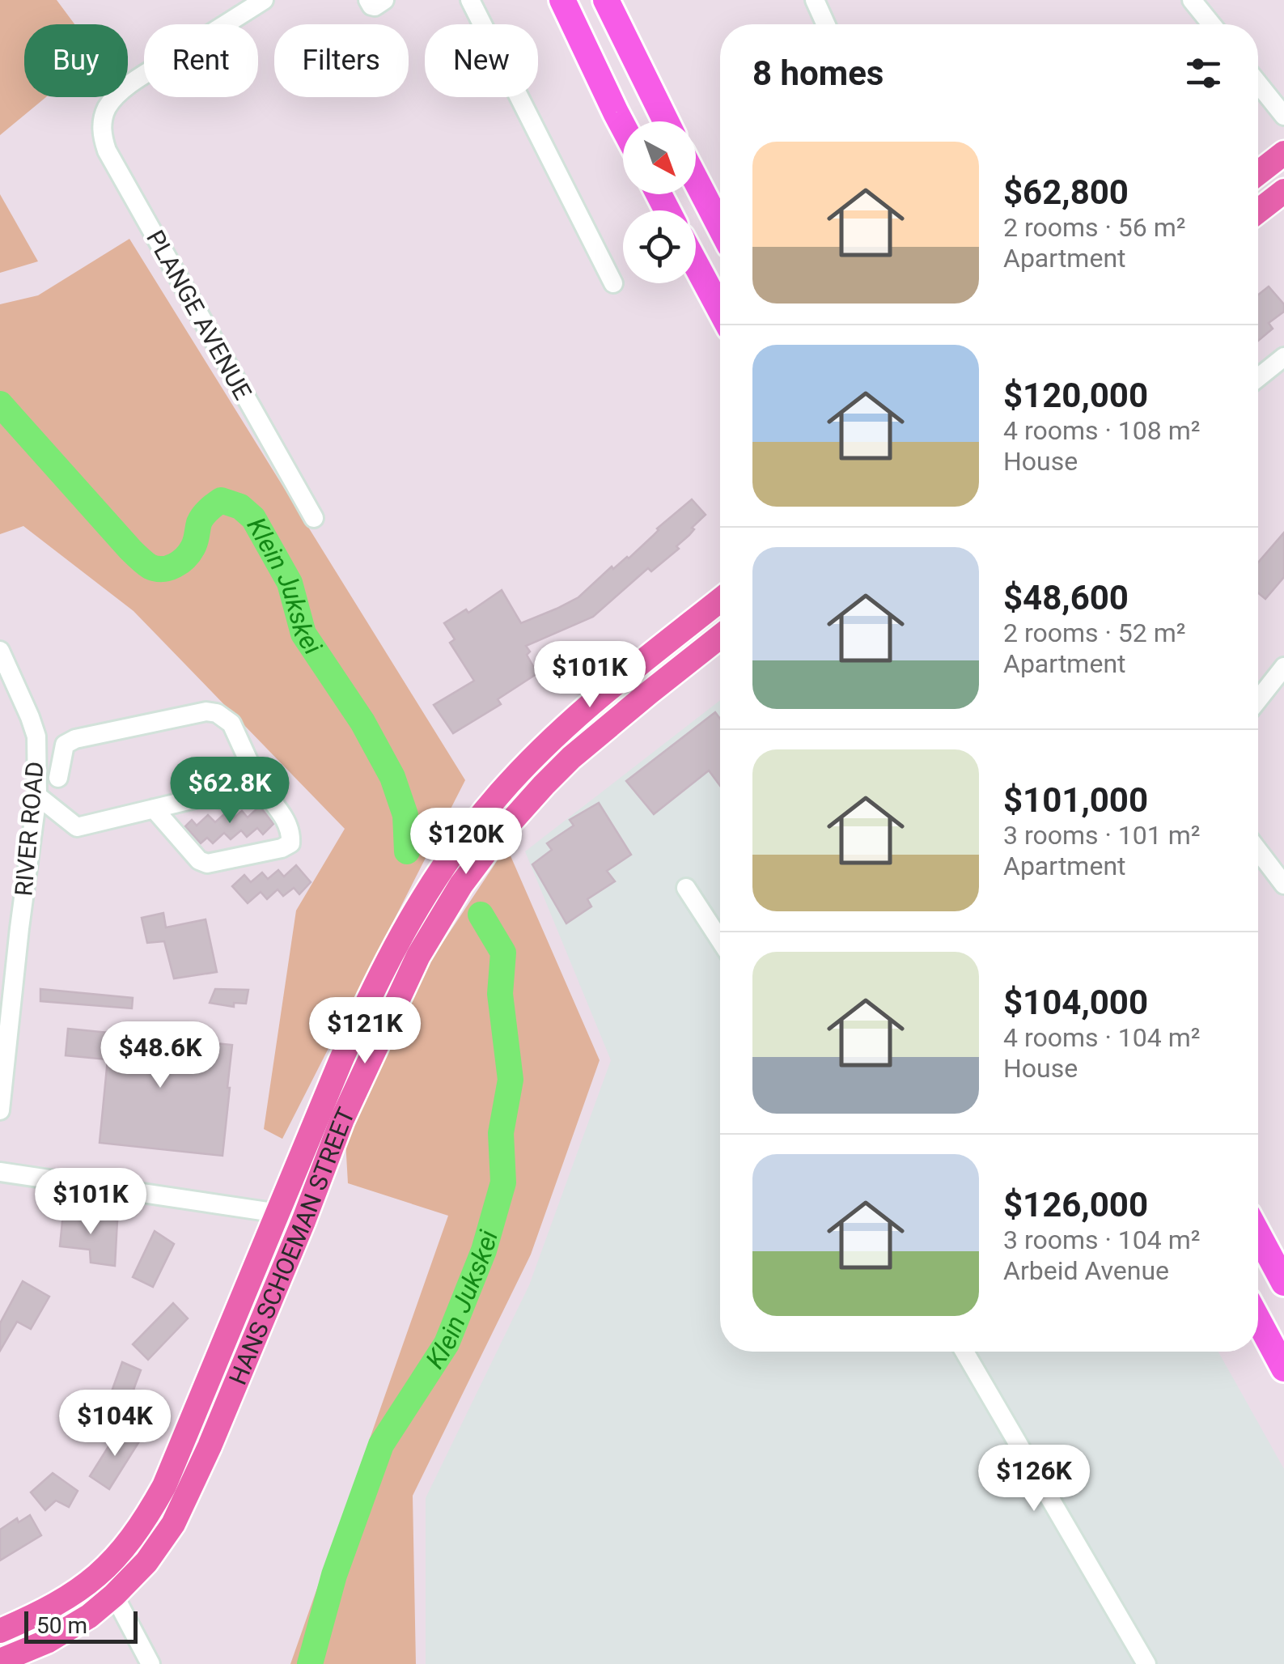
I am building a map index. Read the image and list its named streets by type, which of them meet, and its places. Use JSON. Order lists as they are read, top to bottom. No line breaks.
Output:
{"streets":{"main road":["HANS SCHOEMAN STREET"],"street":["PLANGE AVENUE","RIVER ROAD"]},"water":["Klein Jukskei"],"scale_bar":"50 m","north":"bottom right","page":{"chip":["Buy","Rent","Filters","New"],"heading":"8 homes","list":[{"name":"$62,800","note":"2 rooms · 56 m² · Apartment"},{"name":"$120,000","note":"4 rooms · 108 m² · House"},{"name":"$48,600","note":"2 rooms · 52 m² · Apartment"},{"name":"$101,000","note":"3 rooms · 101 m² · Apartment"},{"name":"$104,000","note":"4 rooms · 104 m² · House"},{"name":"$126,000","note":"3 rooms · 104 m² · Arbeid Avenue"}],"price":["$101K","$62.8K","$120K","$121K","$48.6K","$101K","$104K","$126K"],"scale":"50 m"}}
